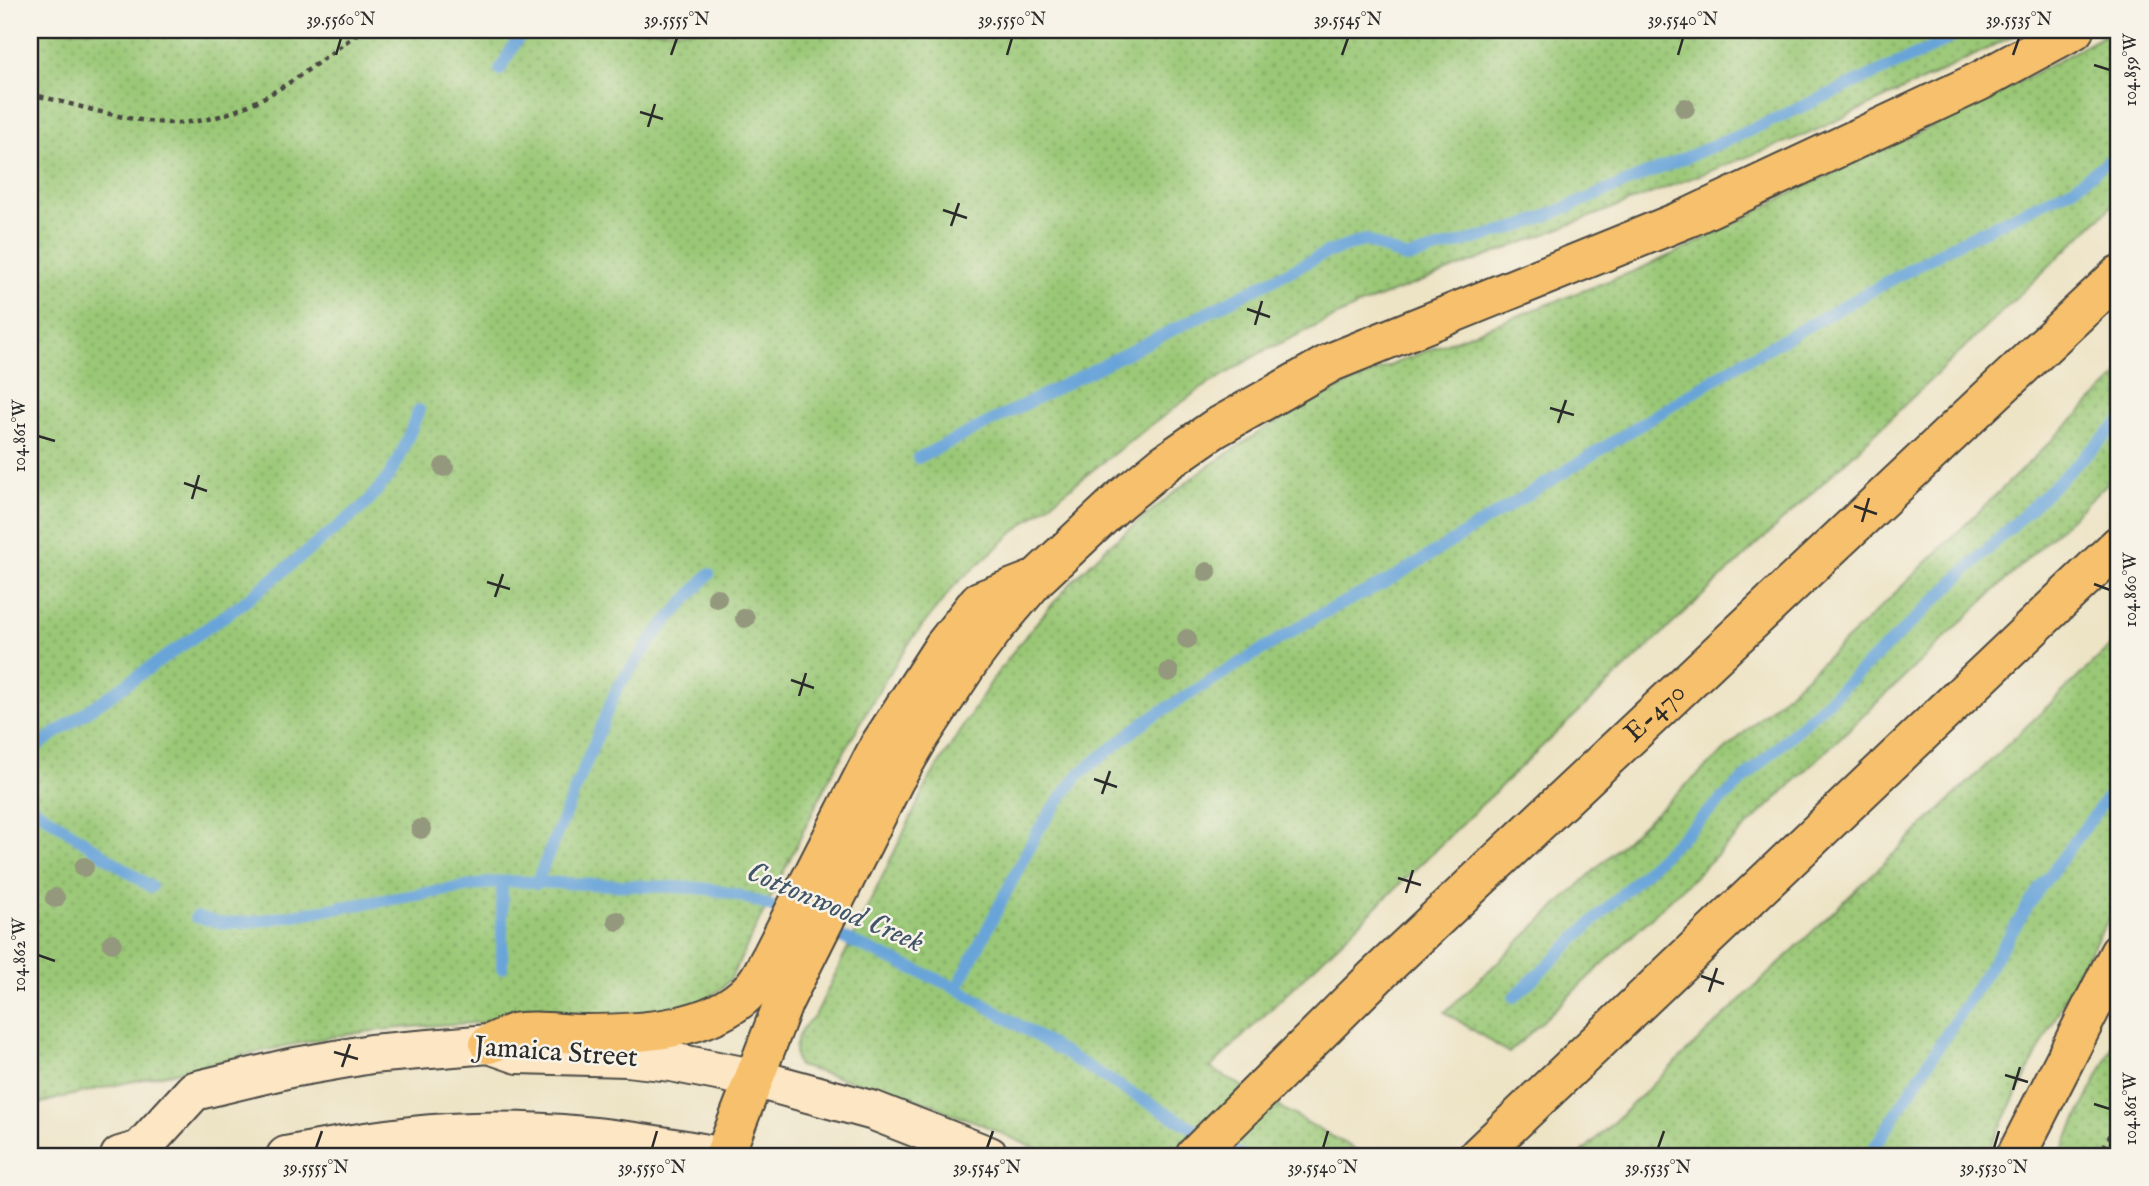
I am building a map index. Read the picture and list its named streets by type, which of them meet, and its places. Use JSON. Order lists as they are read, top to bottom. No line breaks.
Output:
{"streets":{"highway":["E-470"],"main road":["Jamaica Street"]},"water":["Cottonwood Creek"],"coordinates":["39.5560°N","39.5555°N","39.5550°N","39.5545°N","39.5540°N","39.5535°N","104.859°W","104.861°W","104.860°W","104.862°W","39.5530°N"]}
